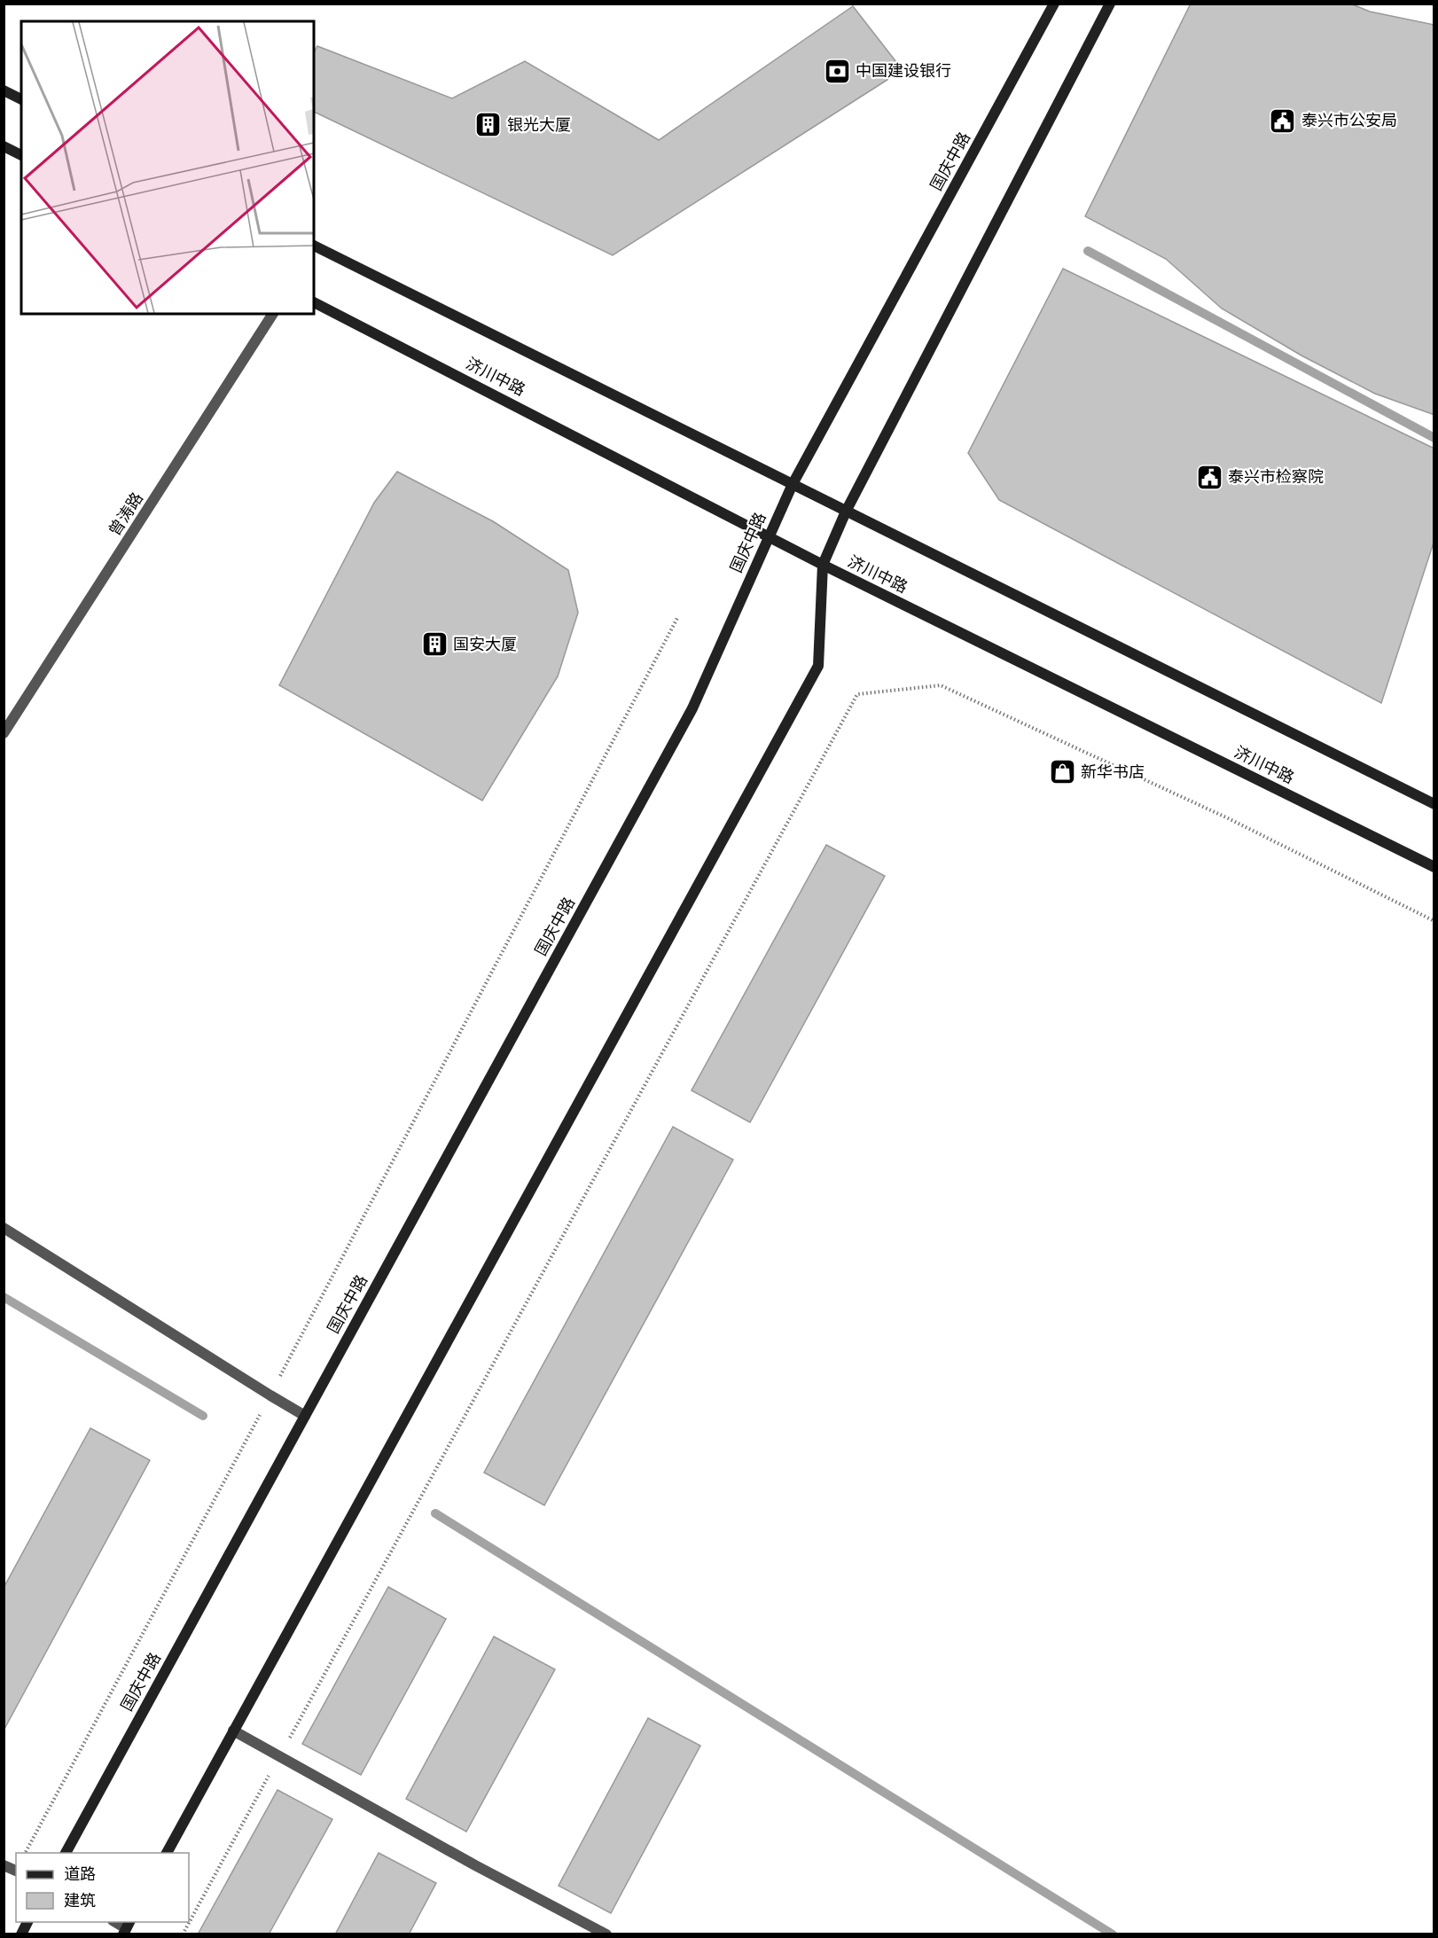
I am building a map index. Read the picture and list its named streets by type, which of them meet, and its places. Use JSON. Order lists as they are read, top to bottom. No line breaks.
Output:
{"streets":{"main road":["国庆中路","济川中路"],"street":["曾涛路"]},"crossings":[["国庆中路","济川中路"]],"places":{"bank":["中国建设银行"],"public building":["泰兴市公安局","泰兴市检察院"],"building":["银光大厦","国安大厦"],"shop":["新华书店"]},"legend":["道路","建筑"]}
